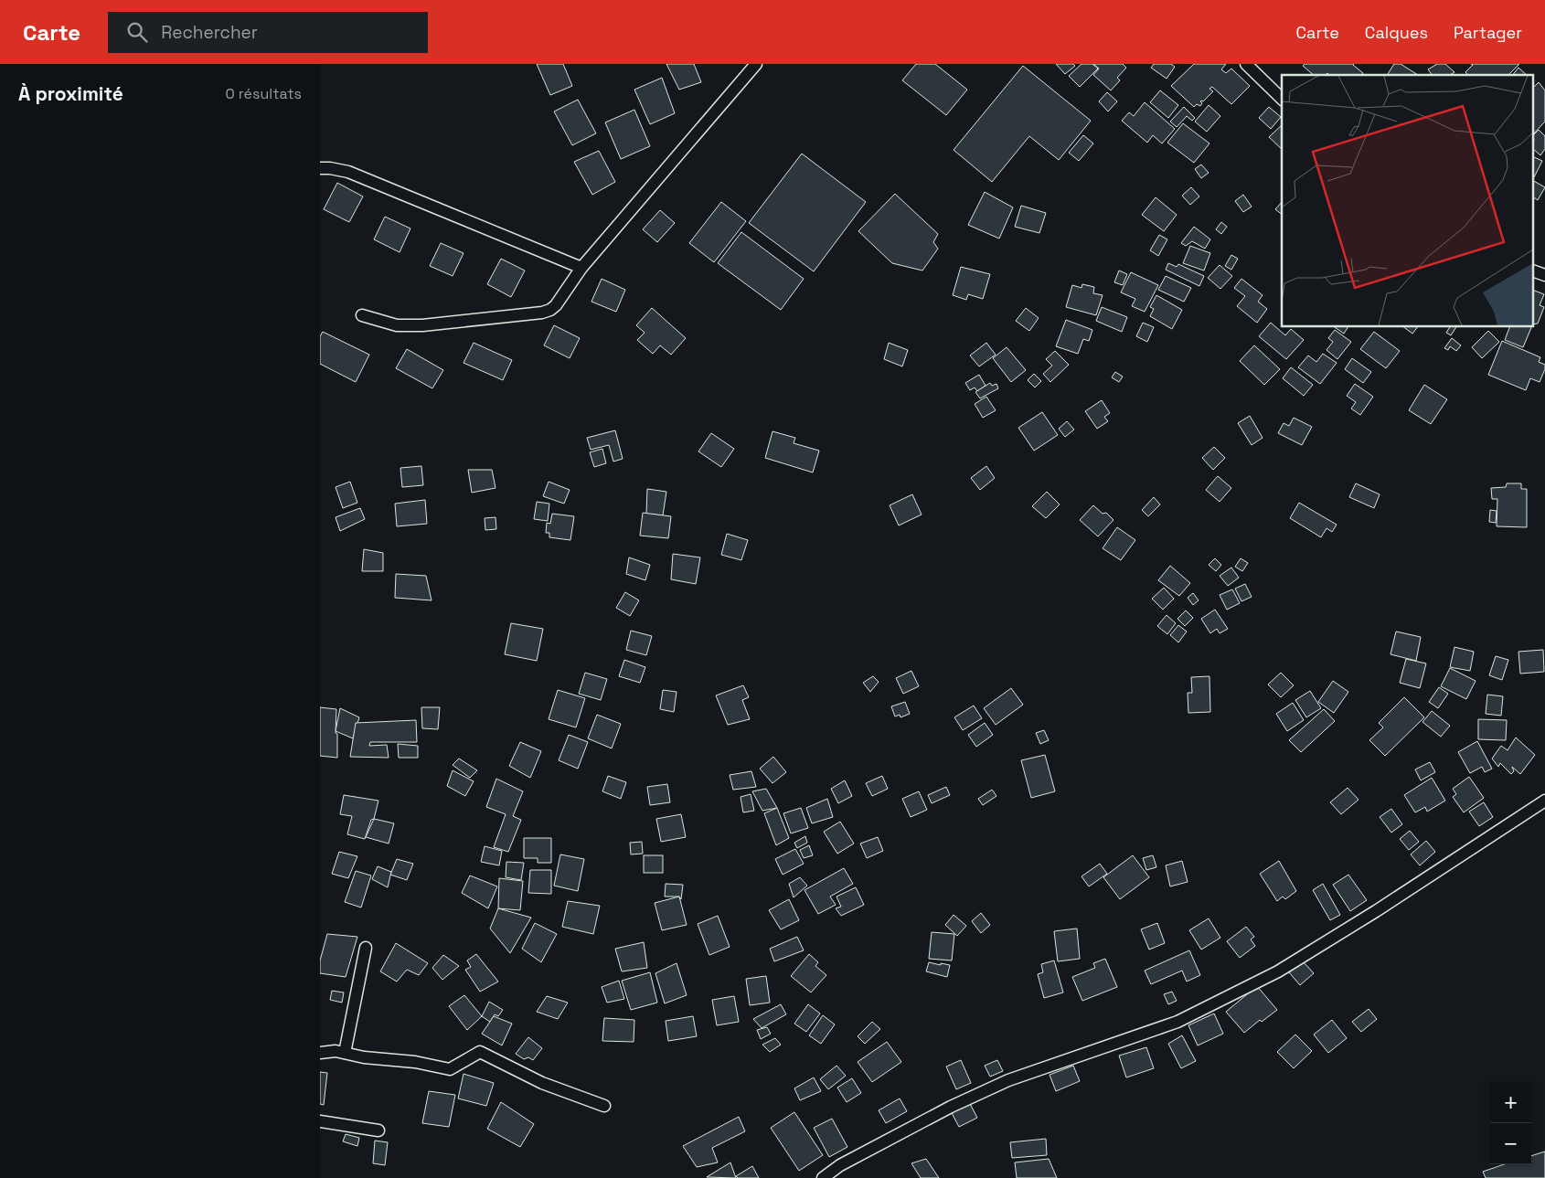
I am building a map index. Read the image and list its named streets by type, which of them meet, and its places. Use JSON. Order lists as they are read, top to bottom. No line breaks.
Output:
{"page":{"header":"Carte","search":"Rechercher","nav":["Carte","Calques","Partager"],"heading":["À proximité","0 résultats"],"map_buttons":["+","−"]}}
